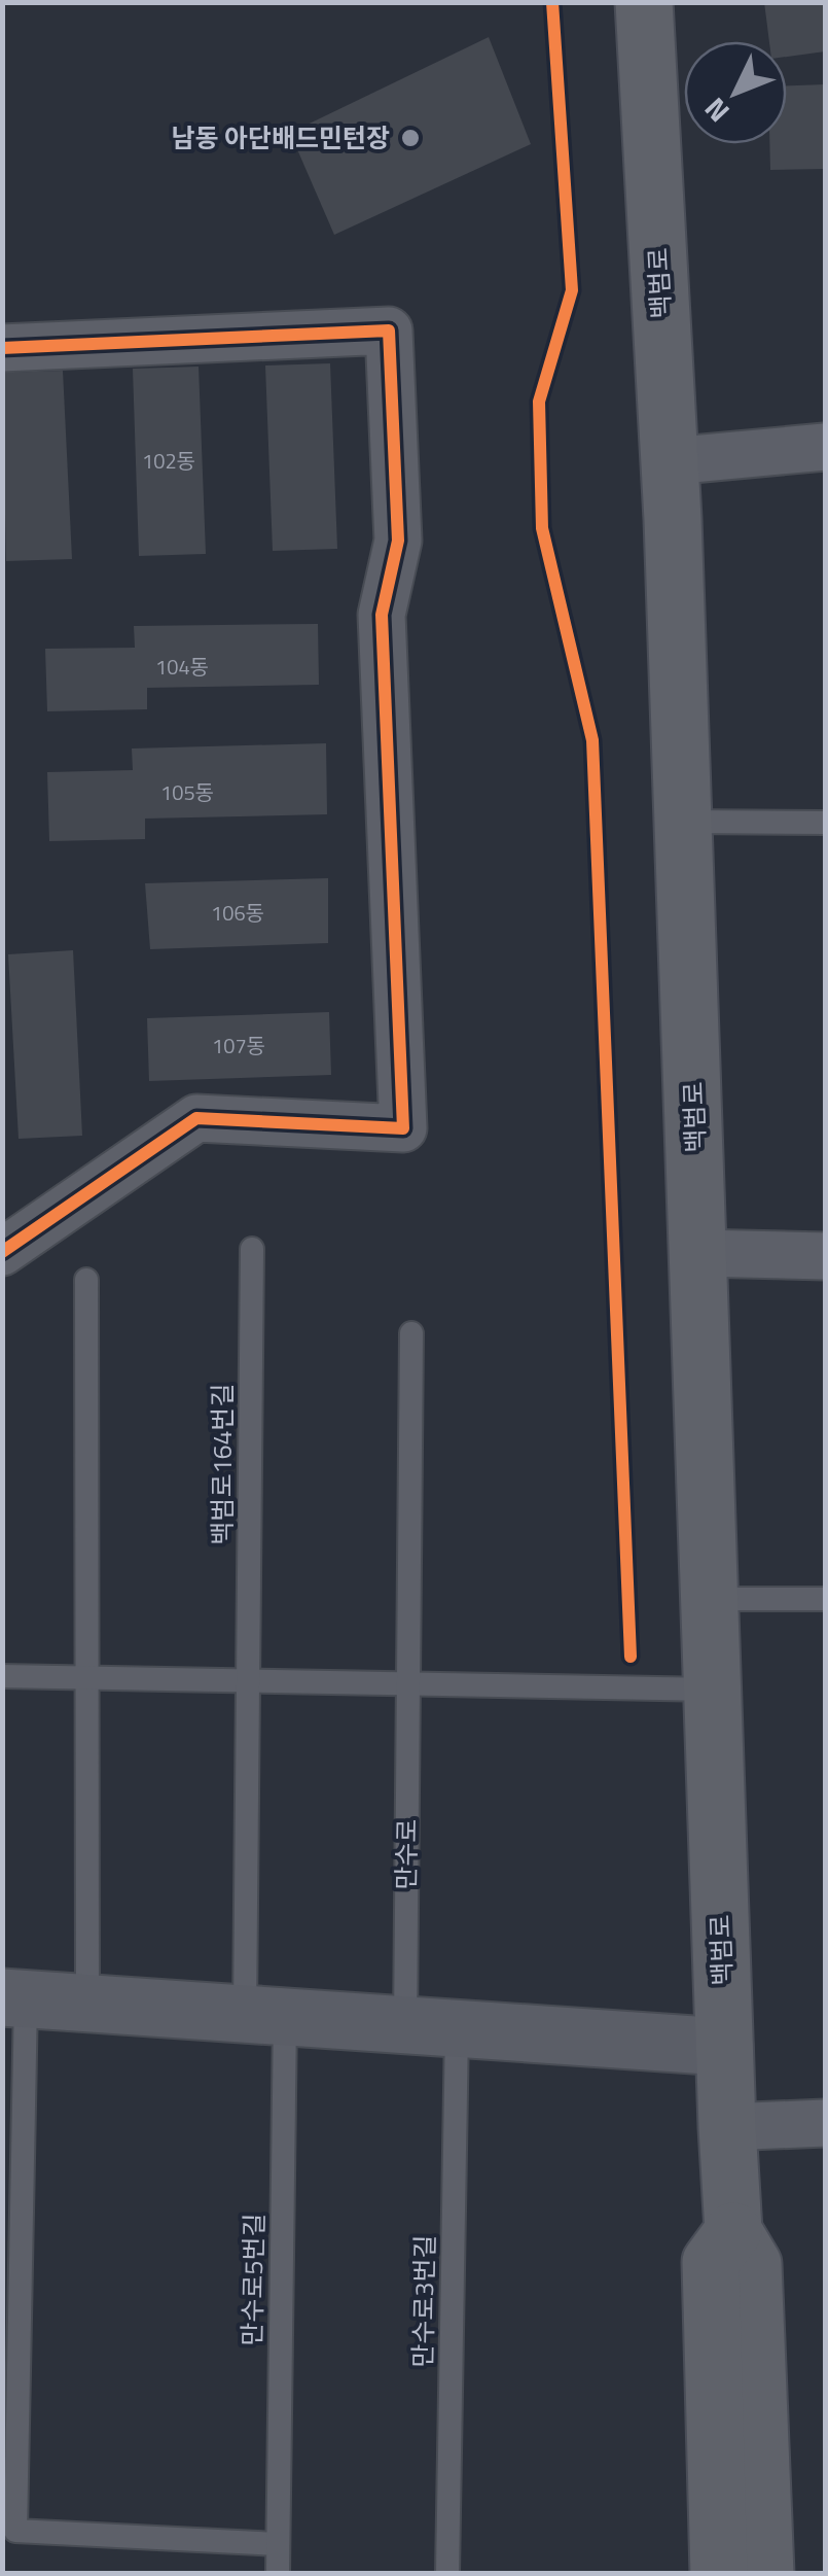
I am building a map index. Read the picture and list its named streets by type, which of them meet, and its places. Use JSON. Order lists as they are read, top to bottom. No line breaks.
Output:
{"streets":{"main road":["백범로"],"lane":["백범로164번길","만수로","만수로5번길","만수로3번길"]},"crossings":[["만수로","만수로3번길"]],"places":["남동 아단배드민턴장"],"house_numbers":["102동","104동","105동","106동","107동"],"north":"bottom left"}
